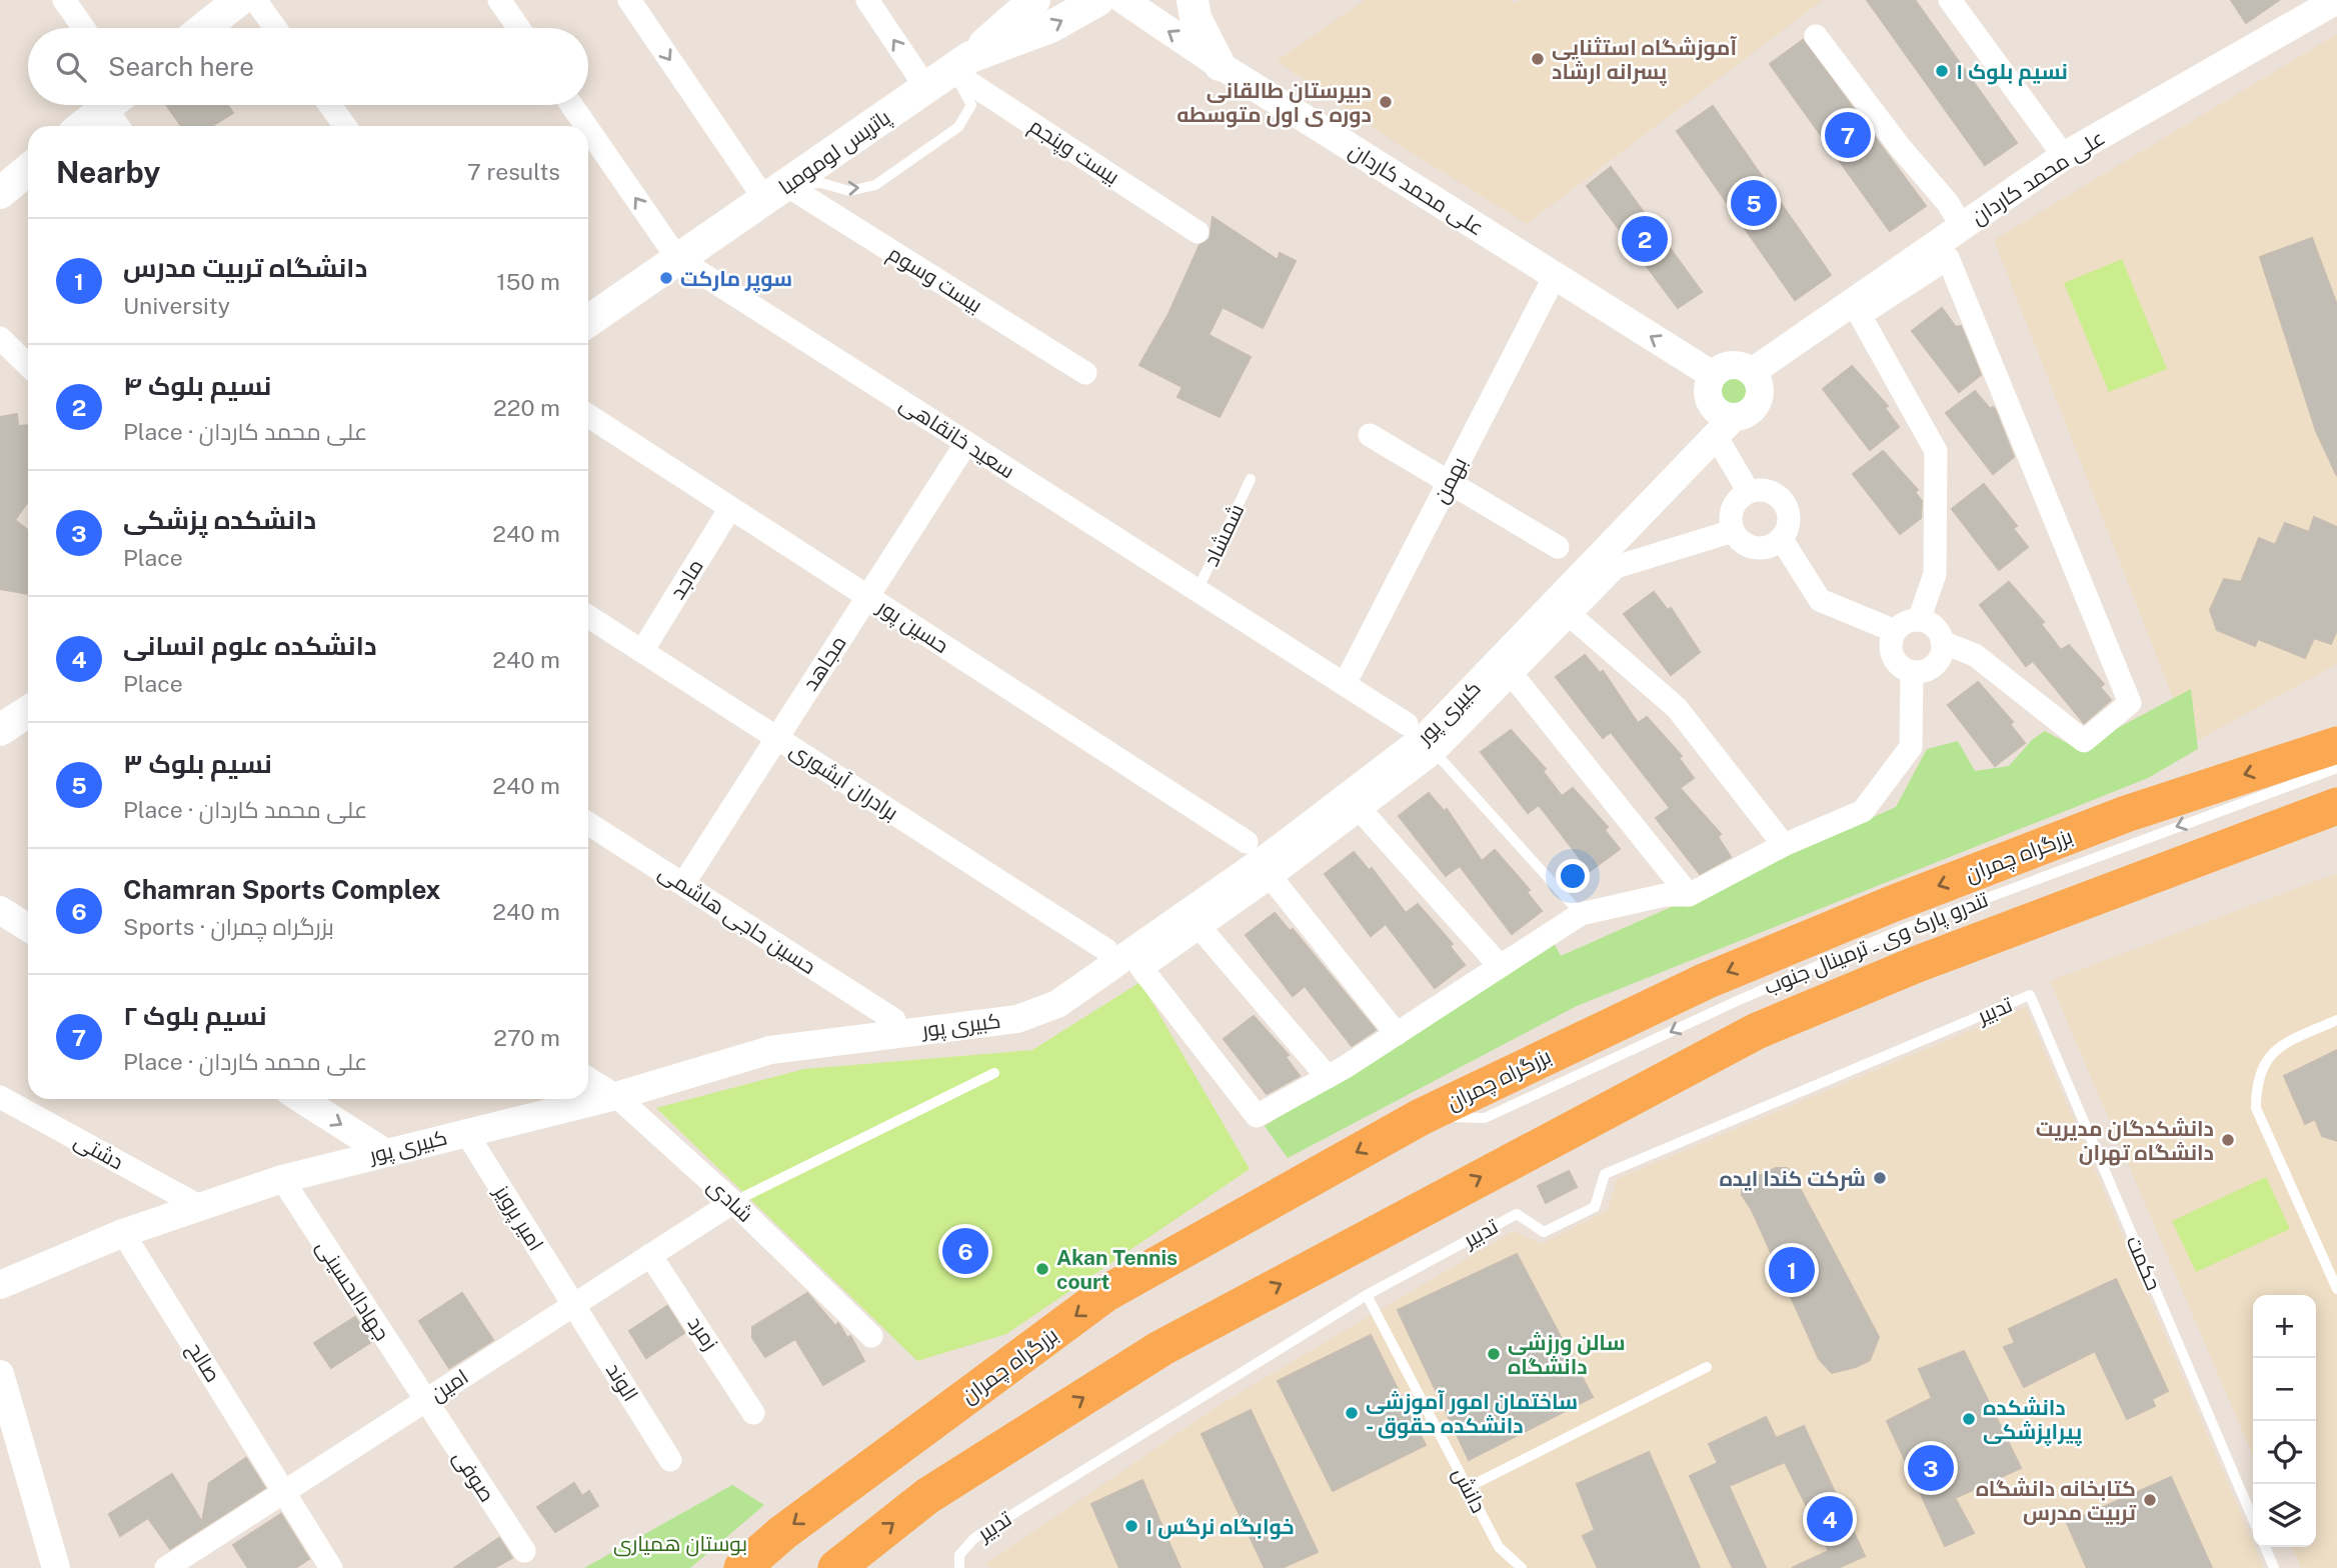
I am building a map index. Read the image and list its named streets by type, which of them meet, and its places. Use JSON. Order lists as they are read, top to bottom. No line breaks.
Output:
{"streets":{"highway":["بزرگراه چمران"],"main road":["پاتریس لومومبا"],"street":["بیست وپنجم","علی محمد کاردان","بیست وسوم","سعید خانقاهی","بهمن","ماجد","حسین پور","مجاهد","کبیری پور","برادران آبشوری","حسین حاجی هاشمی","دشتی","شادی","امیر پرویز","جهادالحسینی","زمرد","صالح","الوند","امین","صوفی"],"lane":["شمشاد","تندرو پارک وی ـ ترمینال جنوب","تدبیر","حکمت","دانش"]},"crossings":[["بیست وپنجم","پاتریس لومومبا"],["پاتریس لومومبا","بیست وسوم"],["پاتریس لومومبا","سعید خانقاهی"],["علی محمد کاردان","بهمن"],["علی محمد کاردان","کبیری پور"],["سعید خانقاهی","بهمن"],["سعید خانقاهی","شمشاد"],["سعید خانقاهی","مجاهد"],["ماجد","حسین پور"],["ماجد","برادران آبشوری"],["حسین پور","مجاهد"],["مجاهد","برادران آبشوری"],["مجاهد","حسین حاجی هاشمی"],["کبیری پور","دشتی"],["کبیری پور","شادی"],["کبیری پور","امیر پرویز"],["کبیری پور","جهادالحسینی"],["کبیری پور","صالح"],["بزرگراه چمران","تندرو پارک وی ـ ترمینال جنوب"],["تدبیر","حکمت"],["تدبیر","دانش"],["شادی","امین"],["امیر پرویز","الوند"],["امیر پرویز","امین"],["جهادالحسینی","امین"],["جهادالحسینی","صوفی"],["زمرد","امین"],["صالح","امین"],["الوند","امین"],["امین","صوفی"]],"one_way":["تندرو پارک وی ـ ترمینال جنوب"],"parks":["بوستان همیاری"],"places":["آموزشگاه استثنایی پسرانه ارشاد","نسیم بلوک ۱","دبیرستان طالقانی دوره ی اول متوسطه","سوپر مارکت","دانشکدگان مدیریت دانشگاه تهران","شرکت کندا ایده","Akan Tennis court","سالن ورزشی دانشگاه","ساختمان امور آموزشی - دانشکده حقوق","دانشکده پیراپزشکی","کتابخانه دانشگاه تربیت مدرس","خوابگاه نرگس ۱"],"page":{"search":"Search here","pins":["7","5","2","6","1","3","4"],"heading":["Nearby","7 results"],"list":[{"mark":"1","name":"دانشگاه تربیت مدرس","note":"University","value":"150 m"},{"mark":"2","name":"نسیم بلوک ۴","note":"Place · علی محمد کاردان","value":"220 m"},{"mark":"3","name":"دانشکده پزشکی","note":"Place","value":"240 m"},{"mark":"4","name":"دانشکده علوم انسانی","note":"Place","value":"240 m"},{"mark":"5","name":"نسیم بلوک ۳","note":"Place · علی محمد کاردان","value":"240 m"},{"mark":"6","name":"Chamran Sports Complex","note":"Sports · بزرگراه چمران","value":"240 m"},{"mark":"7","name":"نسیم بلوک ۲","note":"Place · علی محمد کاردان","value":"270 m"}],"map_buttons":["+","−"]}}
